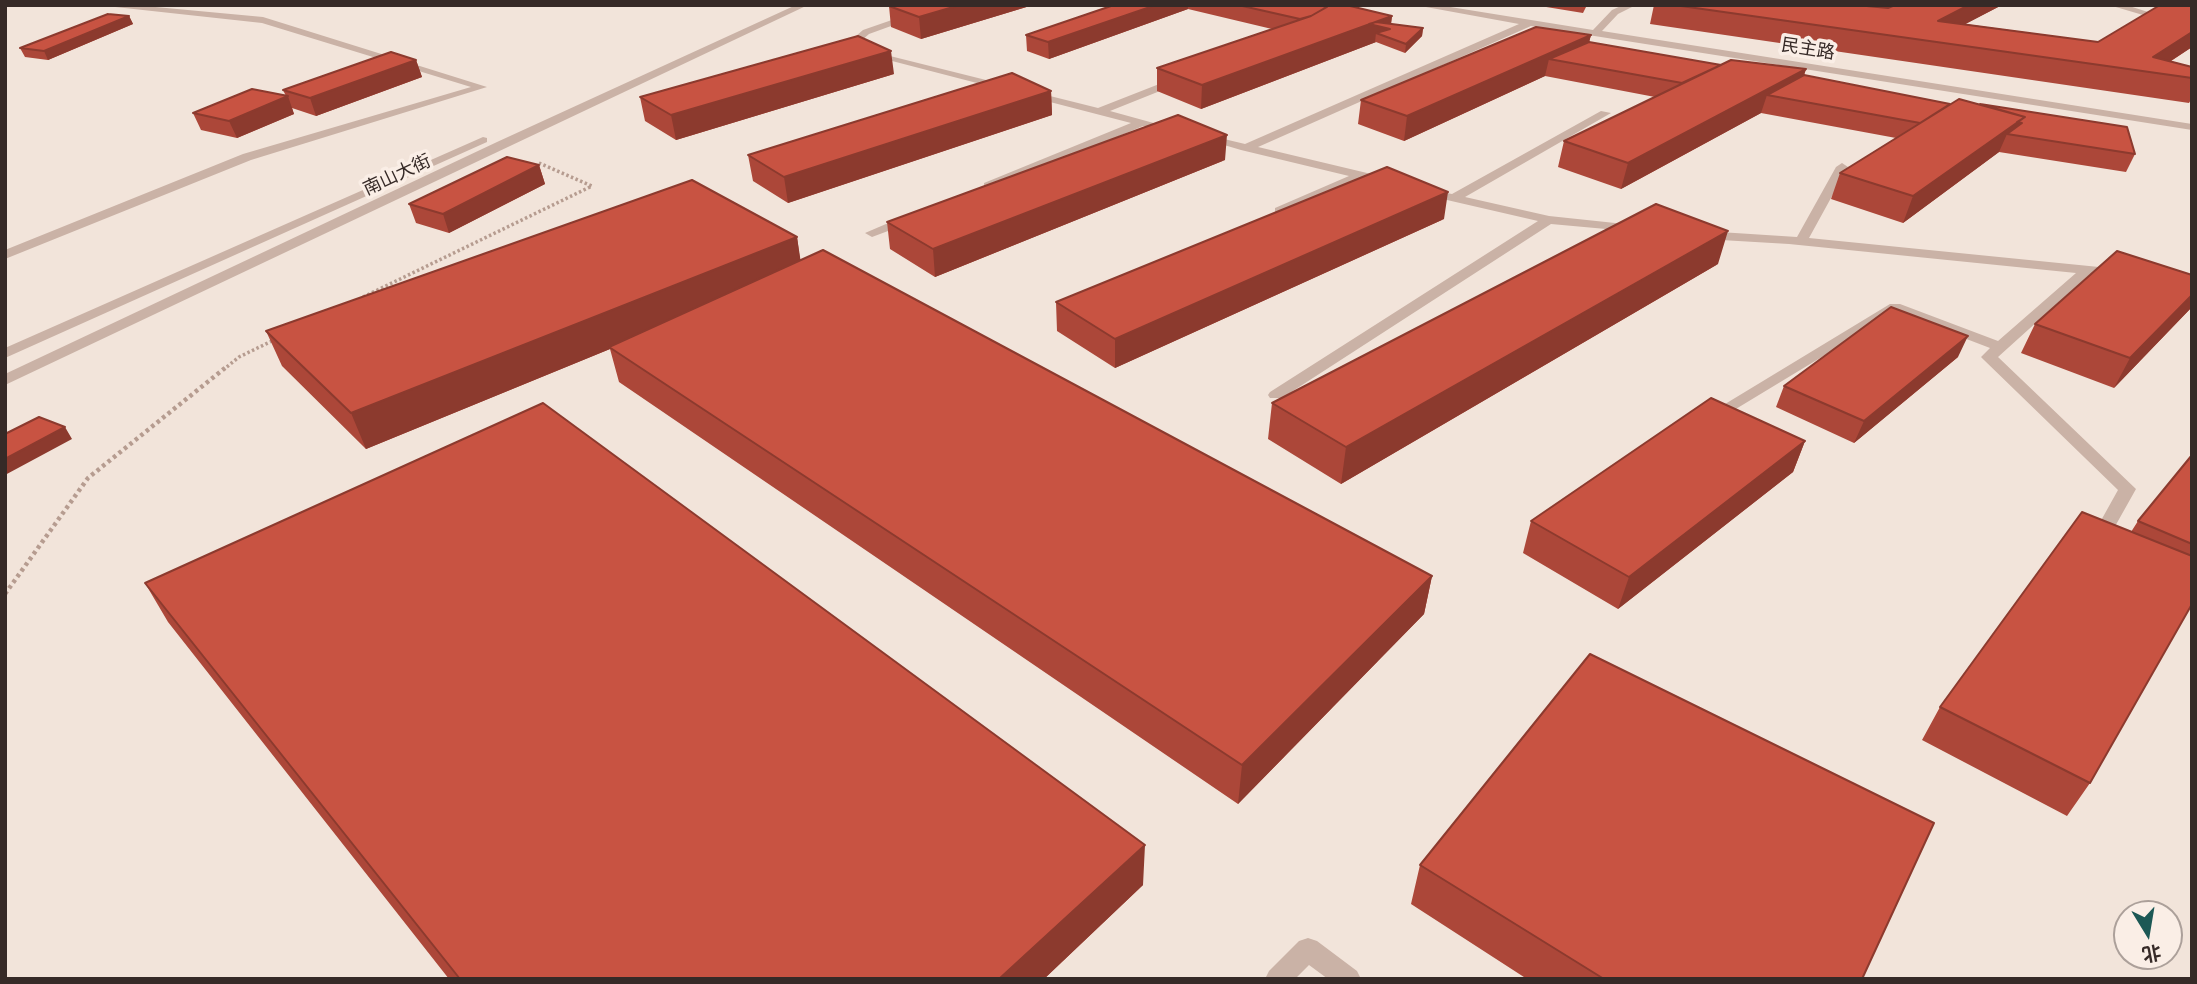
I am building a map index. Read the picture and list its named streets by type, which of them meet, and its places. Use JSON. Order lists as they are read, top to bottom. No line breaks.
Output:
{"streets":{"street":["民主路","南山大街"]},"north":"bottom"}
